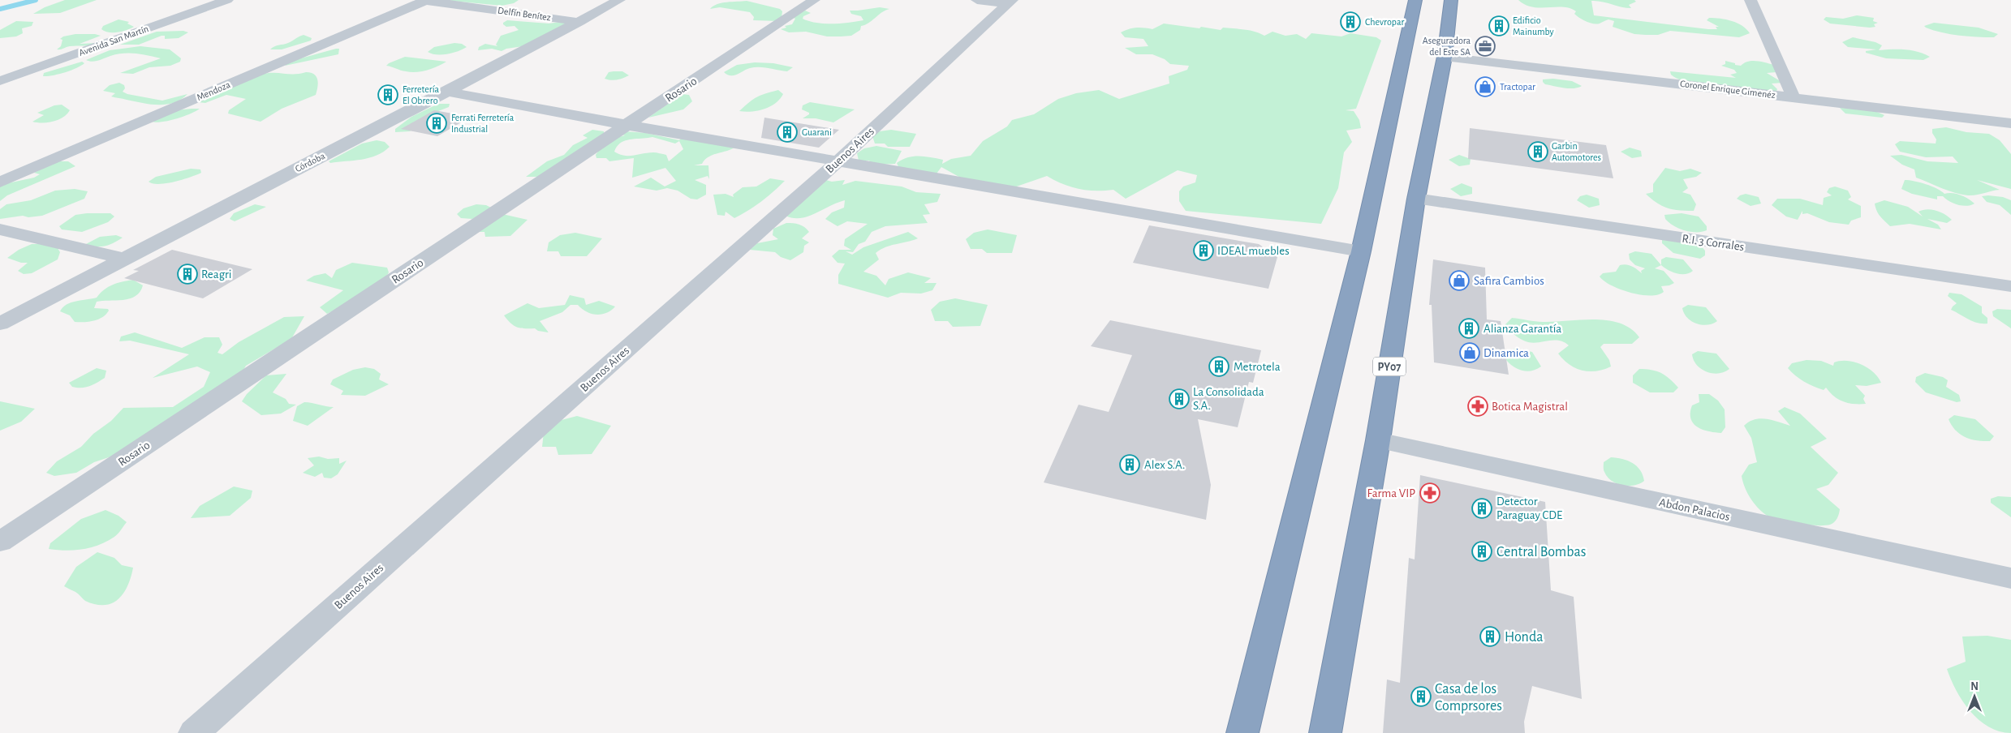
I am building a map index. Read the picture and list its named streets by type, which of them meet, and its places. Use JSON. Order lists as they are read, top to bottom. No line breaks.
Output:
{"streets":{"highway":["PY07"],"street":["Delfín Benítez","Avenida San Martín","Rosario","Coronel Enrique Gimenéz","Mendoza","Buenos Aires","Córdoba","R.I. 3 Corrales","Abdon Palacios"]},"crossings":[["Delfín Benítez","Mendoza"],["Delfín Benítez","Córdoba"],["Coronel Enrique Gimenéz","PY07"],["R.I. 3 Corrales","PY07"],["PY07","Abdon Palacios"]],"places":{"building":["Chevropar","Edificio Mainumby","Ferretería El Obrero","Ferrati Ferretería Industrial","Guarani","Garbin Automotores","IDEAL muebles","Reagri","Alianza Garantía","Metrotela","La Consolidada S.A.","Alex S.A.","Detector Paraguay CDE","Central Bombas","Honda","Casa de los Comprsores"],"office":["Aseguradora del Este SA"],"shop":["Tractopar","Safira Cambios","Dinamica"],"pharmacy":["Botica Magistral","Farma VIP"]},"north":"top"}
